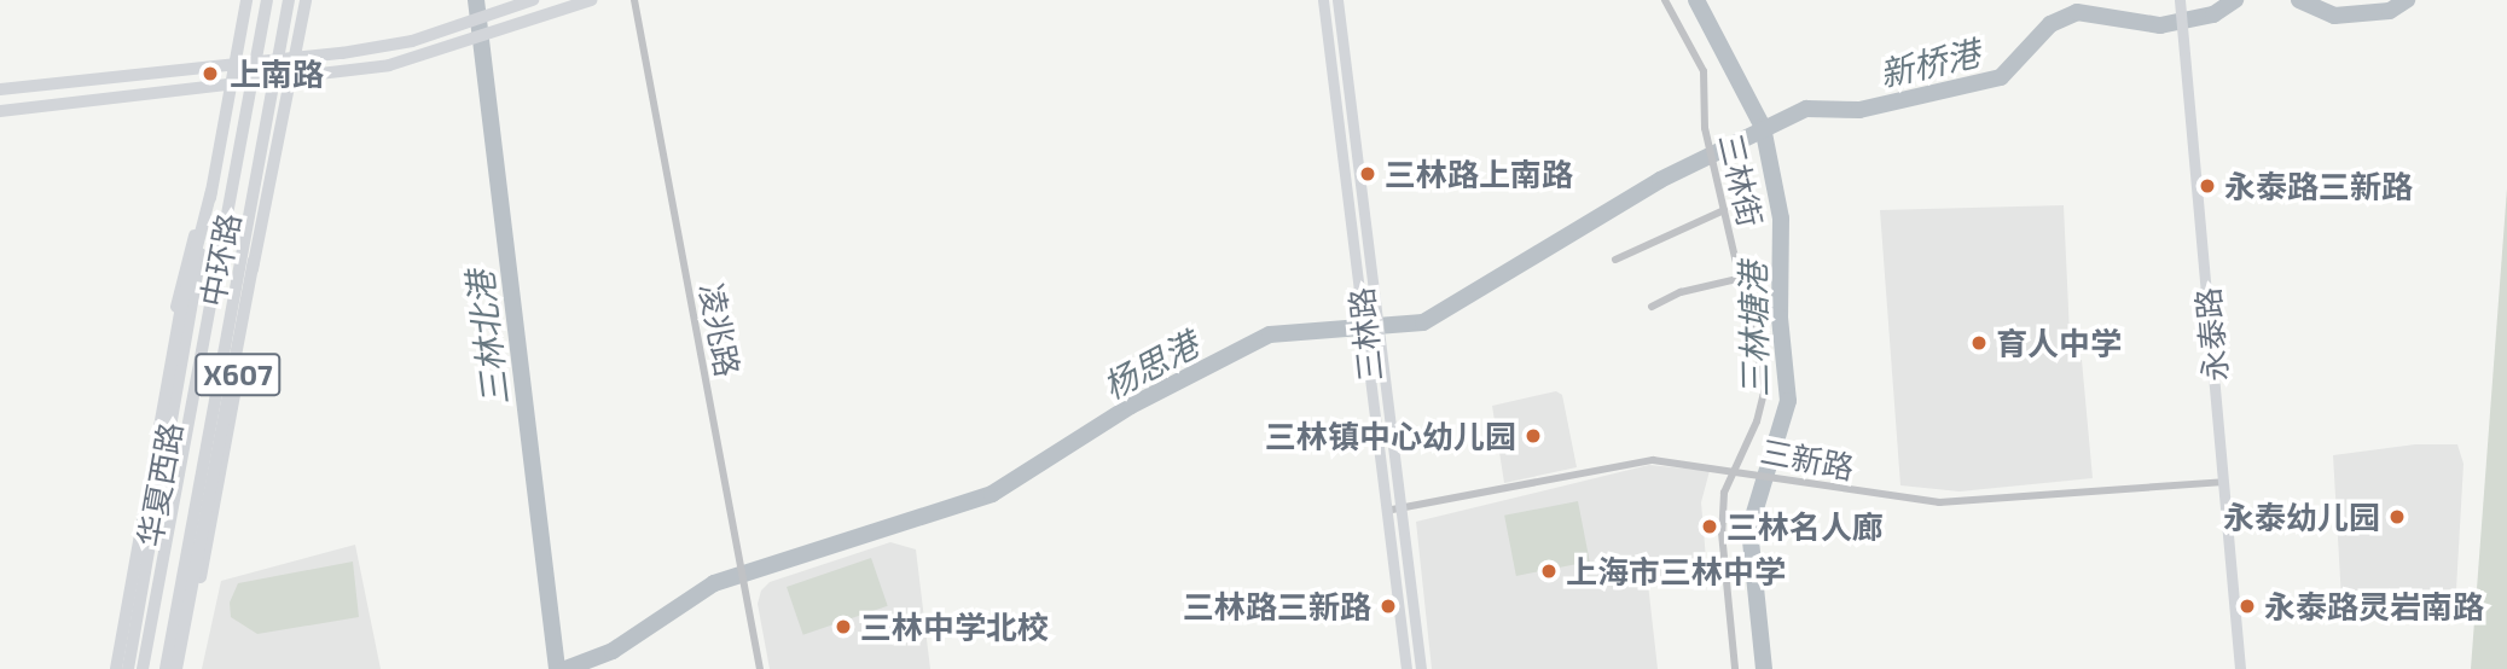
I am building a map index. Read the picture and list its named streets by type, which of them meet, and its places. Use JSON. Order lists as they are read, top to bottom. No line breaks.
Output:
{"streets":{"highway":["中环路"],"main road":["三林路","永泰路","X607","华夏西路"],"street":["三林街","凌兆路","三新路"]},"crossings":[["三林街","三新路"],["三林路","三新路"],["永泰路","三新路"]],"water":["新桥港","三林塘港","三林北港","杨思港"],"places":["上南路","三林路上南路","永泰路三新路","育人中学","三林镇中心幼儿园","永泰幼儿园","三林名人廊","上海市三林中学","三林路三新路","永泰路灵岩南路","三林中学北校"]}
